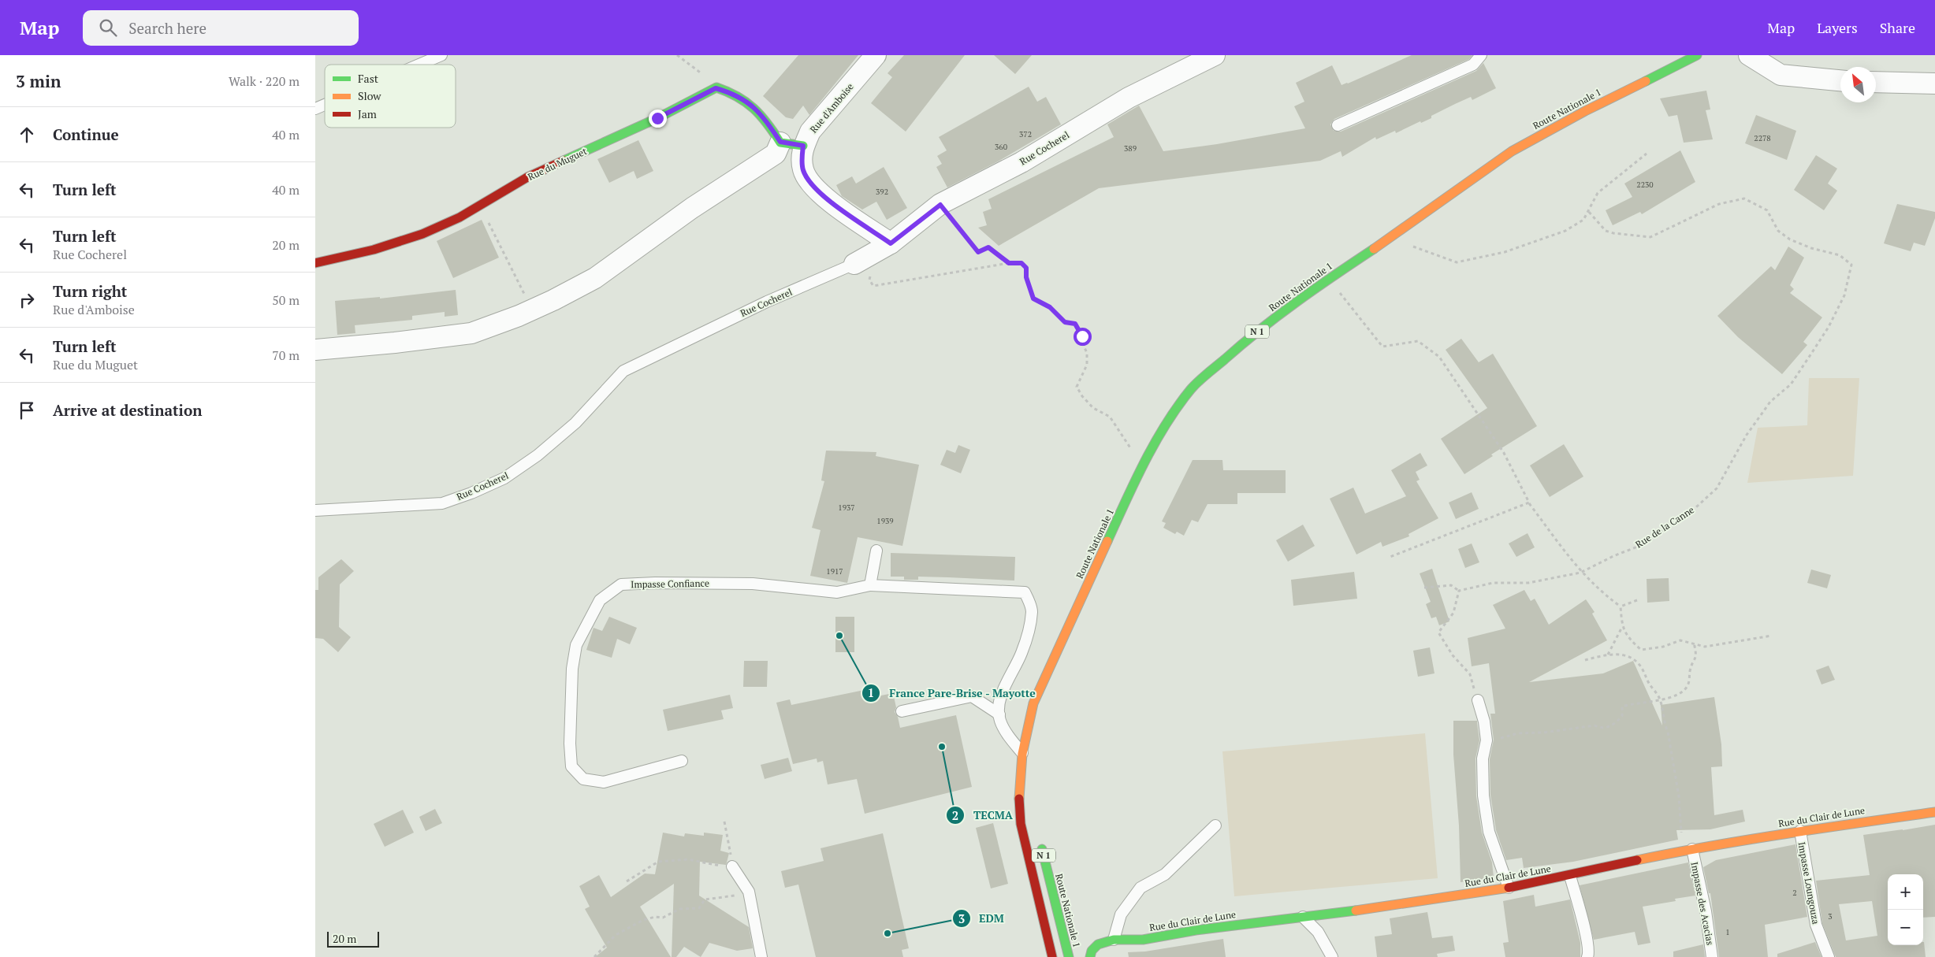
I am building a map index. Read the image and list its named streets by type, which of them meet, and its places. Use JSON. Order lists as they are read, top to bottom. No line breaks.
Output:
{"streets":{"street":["Rue d'Amboise","Route Nationale 1","Rue Cocherel","Rue du Muguet","N 1","Rue du Clair de Lune"],"lane":["Impasse Confiance","Impasse Loungouza","Impasse des Acacias"],"path":["Rue de la Canne"]},"crossings":[["Rue d'Amboise","Rue Cocherel"],["Rue du Clair de Lune","Impasse Loungouza"],["Rue du Clair de Lune","Impasse des Acacias"]],"places":["France Pare-Brise - Mayotte","TECMA","EDM"],"house_numbers":["372","2278","360","389","2230","392","1937","1939","1917","2","3","1"],"legend":["Fast","Slow","Jam"],"scale_bar":"20 m","north":"top left","page":{"header":"Map","search":"Search here","nav":["Map","Layers","Share"],"heading":["3 min","Walk · 220 m"],"list":[["Continue","40 m"],["Turn left","40 m"],["Turn left","Rue Cocherel","20 m"],["Turn right","Rue d'Amboise","50 m"],["Turn left","Rue du Muguet","70 m"],"Arrive at destination"],"map_buttons":["+","−"],"scale":"20 m"}}
